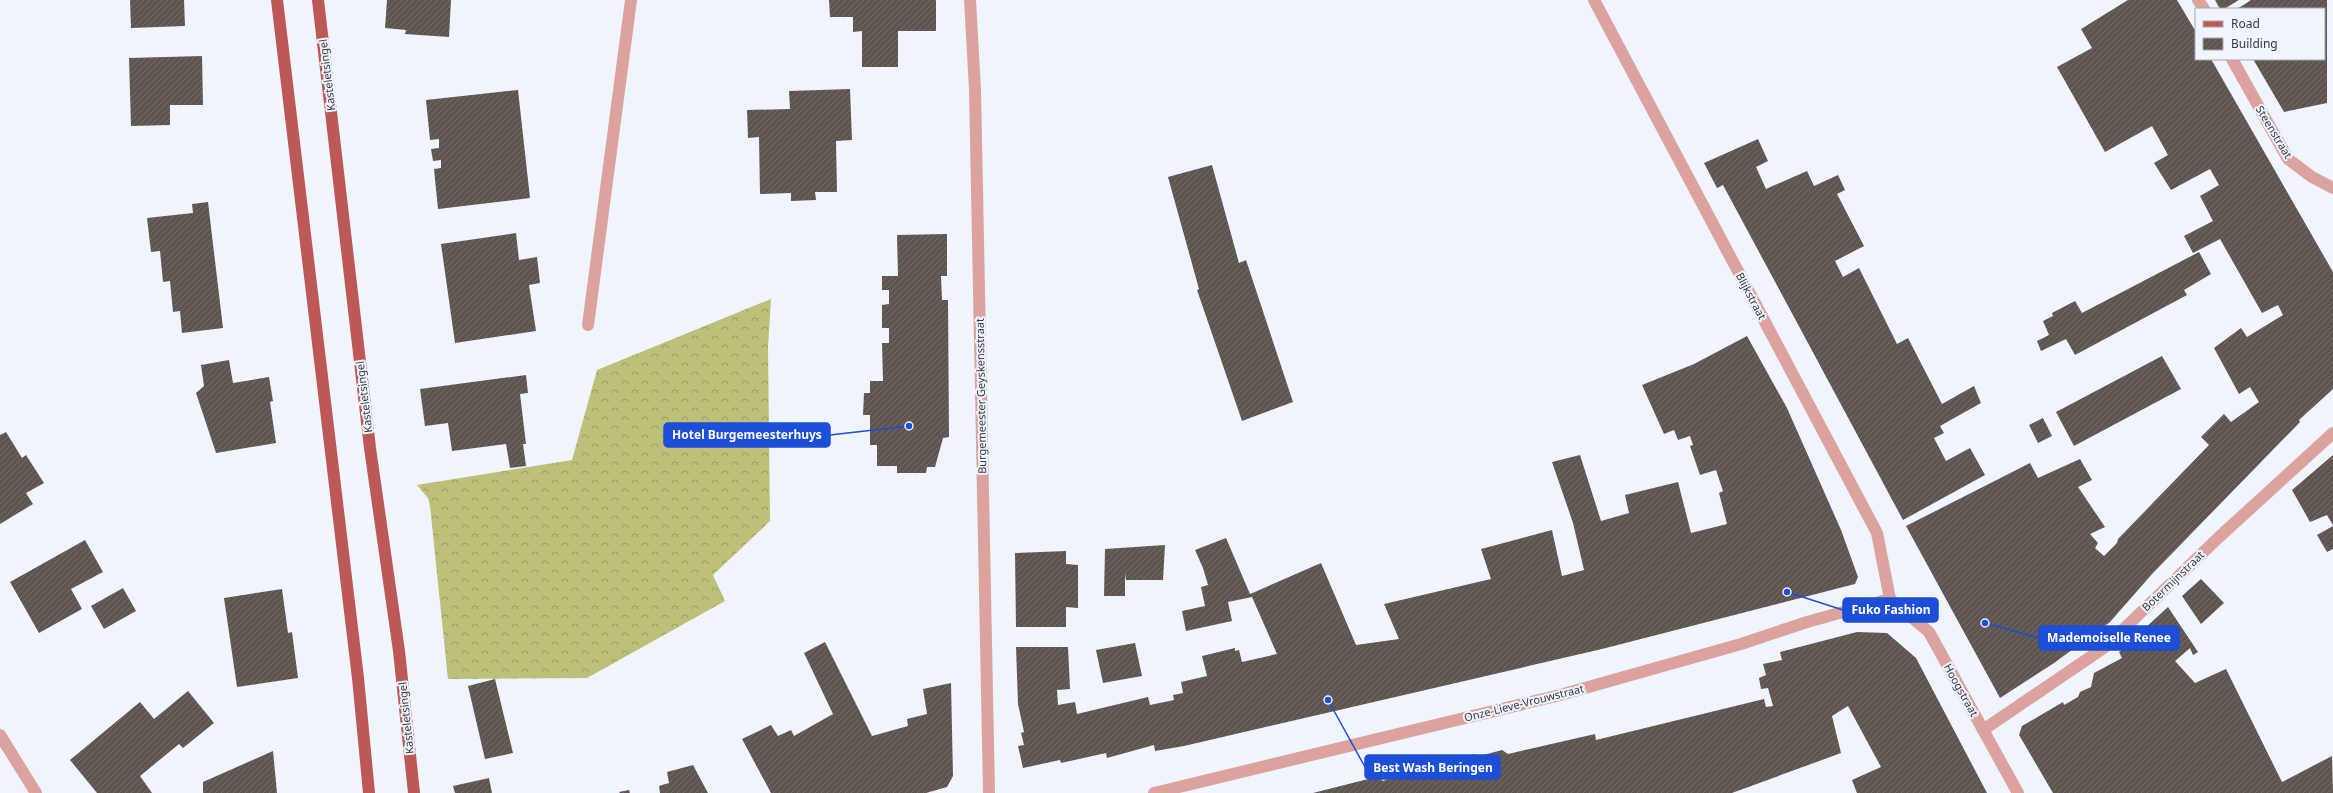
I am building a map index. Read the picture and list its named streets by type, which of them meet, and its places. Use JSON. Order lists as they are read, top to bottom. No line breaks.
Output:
{"streets":{"main road":["Kasteletsingel"],"street":["Steenstraat","Blijkstraat","Burgemeester Geyskensstraat","Botermijnstraat","Hoogstraat","Onze-Lieve-Vrouwstraat"]},"crossings":[["Blijkstraat","Hoogstraat"],["Blijkstraat","Onze-Lieve-Vrouwstraat"],["Botermijnstraat","Hoogstraat"],["Hoogstraat","Onze-Lieve-Vrouwstraat"]],"places":["Hotel Burgemeesterhuys","Fuko Fashion","Mademoiselle Renee","Best Wash Beringen"],"legend":["Road","Building"]}
